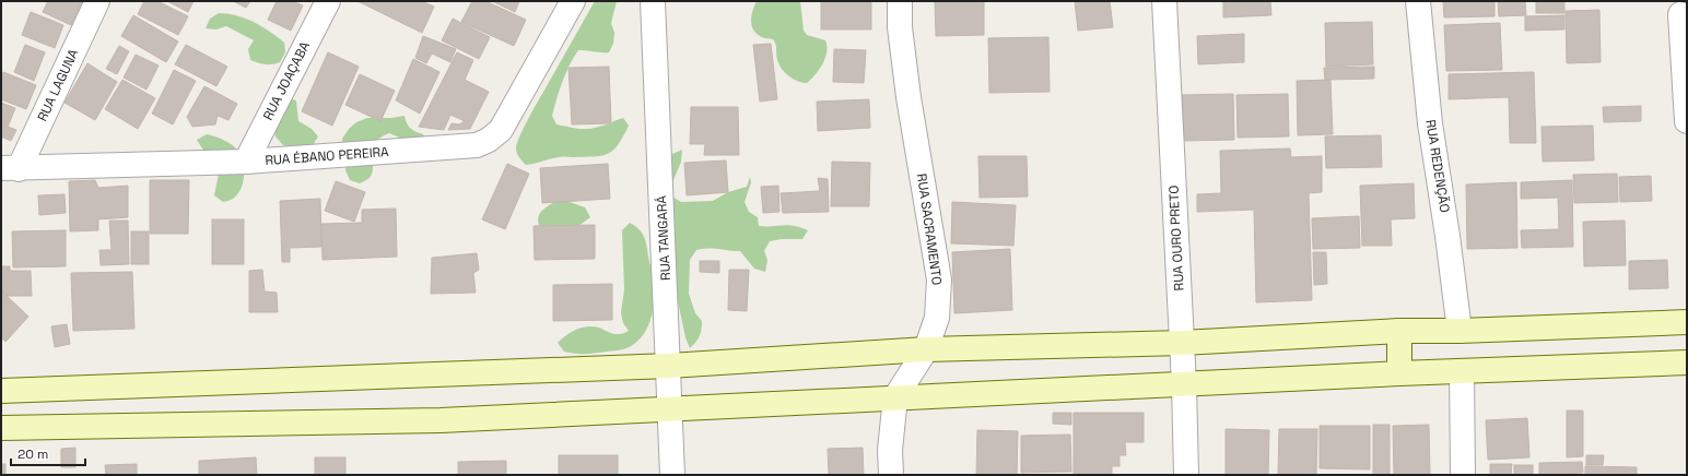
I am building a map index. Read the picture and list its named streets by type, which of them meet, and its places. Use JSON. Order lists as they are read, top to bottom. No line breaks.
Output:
{"streets":{"street":["RUA JOAÇABA","RUA LAGUNA","RUA ÉBANO PEREIRA","RUA REDENÇÃO","RUA SACRAMENTO","RUA TANGARÁ","RUA OURO PRETO"]},"crossings":[["RUA JOAÇABA","RUA ÉBANO PEREIRA"],["RUA LAGUNA","RUA ÉBANO PEREIRA"]],"scale_bar":"20 m"}
